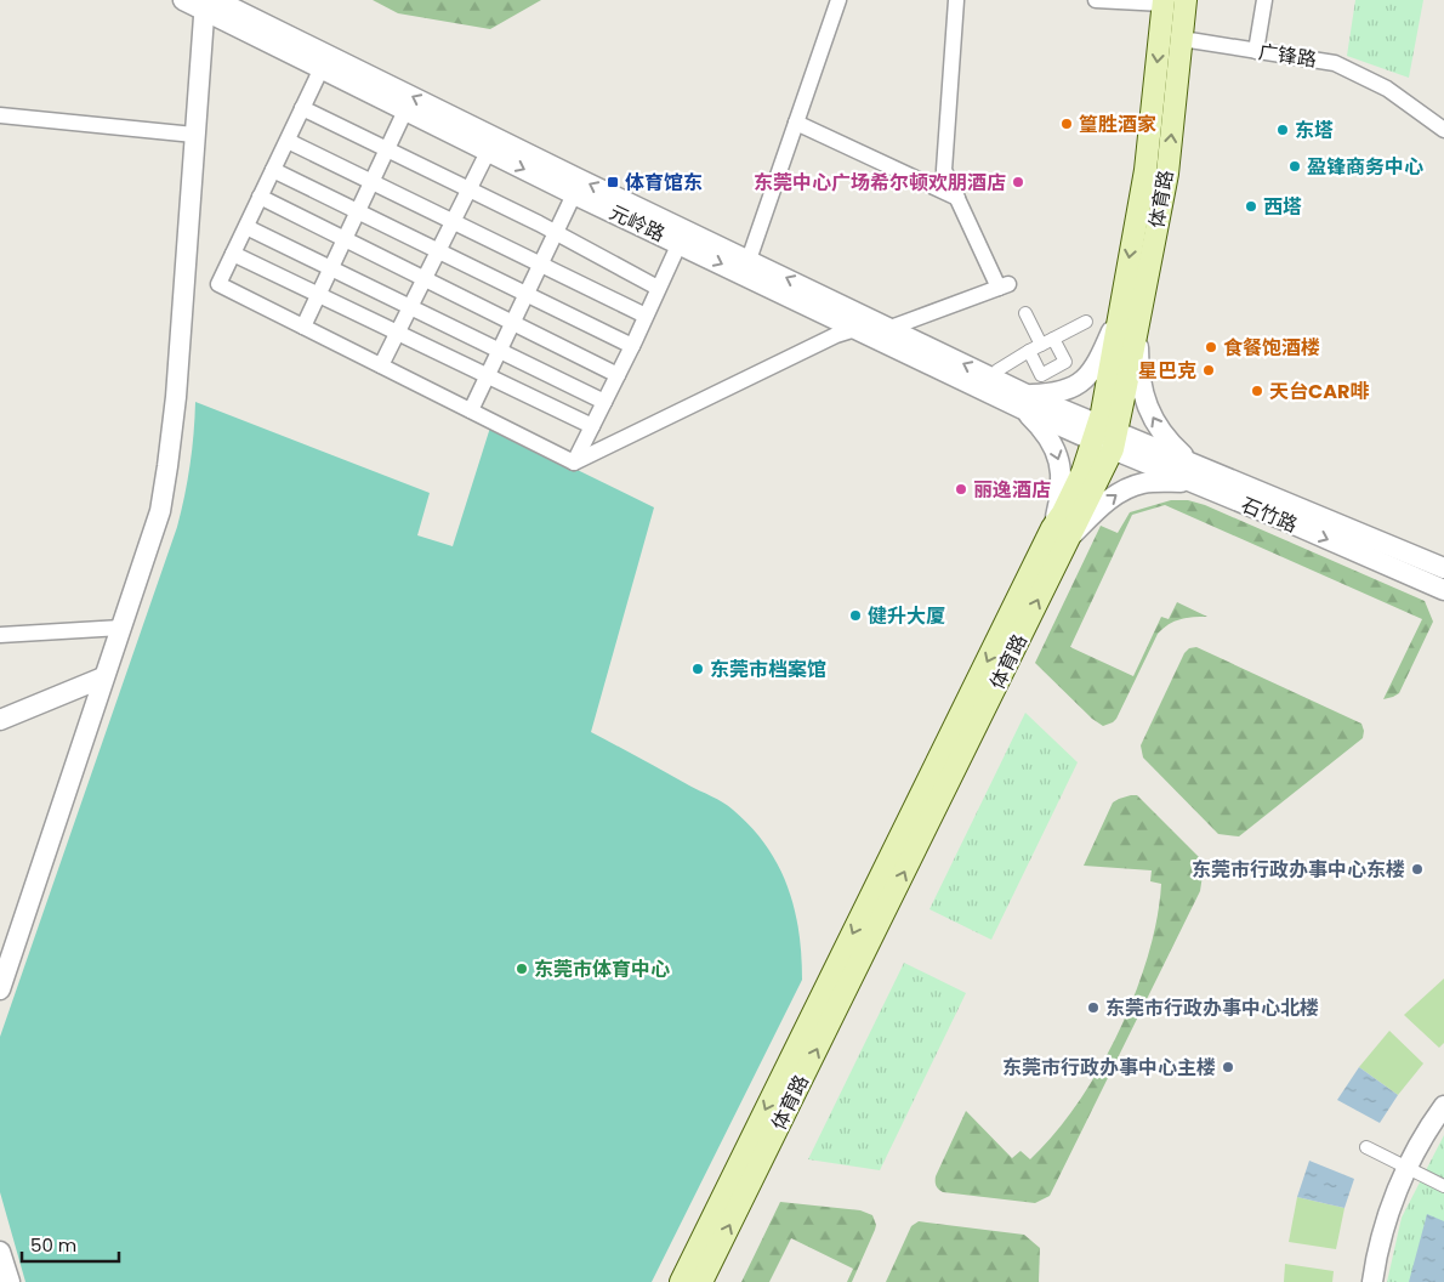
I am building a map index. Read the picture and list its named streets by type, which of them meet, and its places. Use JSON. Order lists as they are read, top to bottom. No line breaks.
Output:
{"streets":{"main road":["体育路"],"street":["广锋路","元岭路","石竹路"]},"crossings":[["广锋路","体育路"],["体育路","元岭路"],["体育路","石竹路"],["元岭路","石竹路"]],"places":{"other":["篁胜酒家","东塔","盈锋商务中心","东莞中心广场希尔顿欢朋酒店","西塔","食餐饱酒楼","星巴克","天台CAR啡","丽逸酒店","健升大厦","东莞市档案馆","东莞市行政办事中心东楼","东莞市体育中心","东莞市行政办事中心北楼","东莞市行政办事中心主楼"],"transit":["体育馆东"]},"scale_bar":"50 m"}
